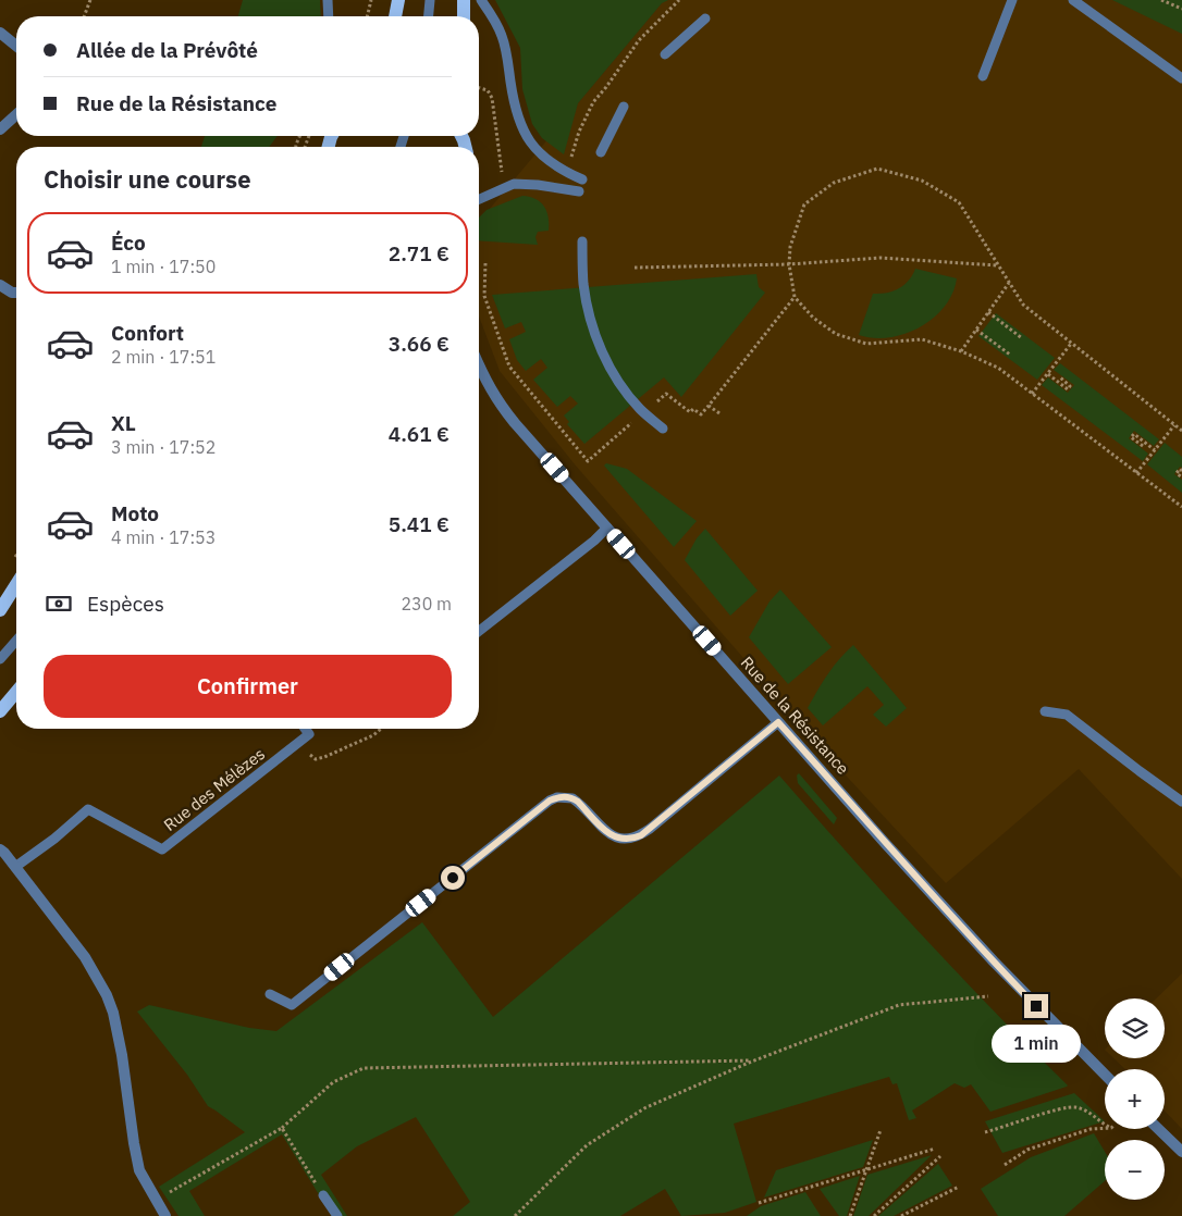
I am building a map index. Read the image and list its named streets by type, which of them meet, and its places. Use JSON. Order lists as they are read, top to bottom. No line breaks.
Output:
{"streets":{"street":["Rue de la Résistance"],"lane":["Rue des Mélèzes"]},"page":{"banner":["Allée de la Prévôté","Rue de la Résistance"],"heading":"Choisir une course","list":[{"name":"Éco","note":"1 min · 17:50","value":"2.71 €"},{"name":"Confort","note":"2 min · 17:51","value":"3.66 €"},{"name":"XL","note":"3 min · 17:52","value":"4.61 €"},{"name":"Moto","note":"4 min · 17:53","value":"5.41 €"}],"pay":["Espèces","230 m"],"buttons":"Confirmer","map_buttons":["+","−"],"bubble":"1 min"}}
